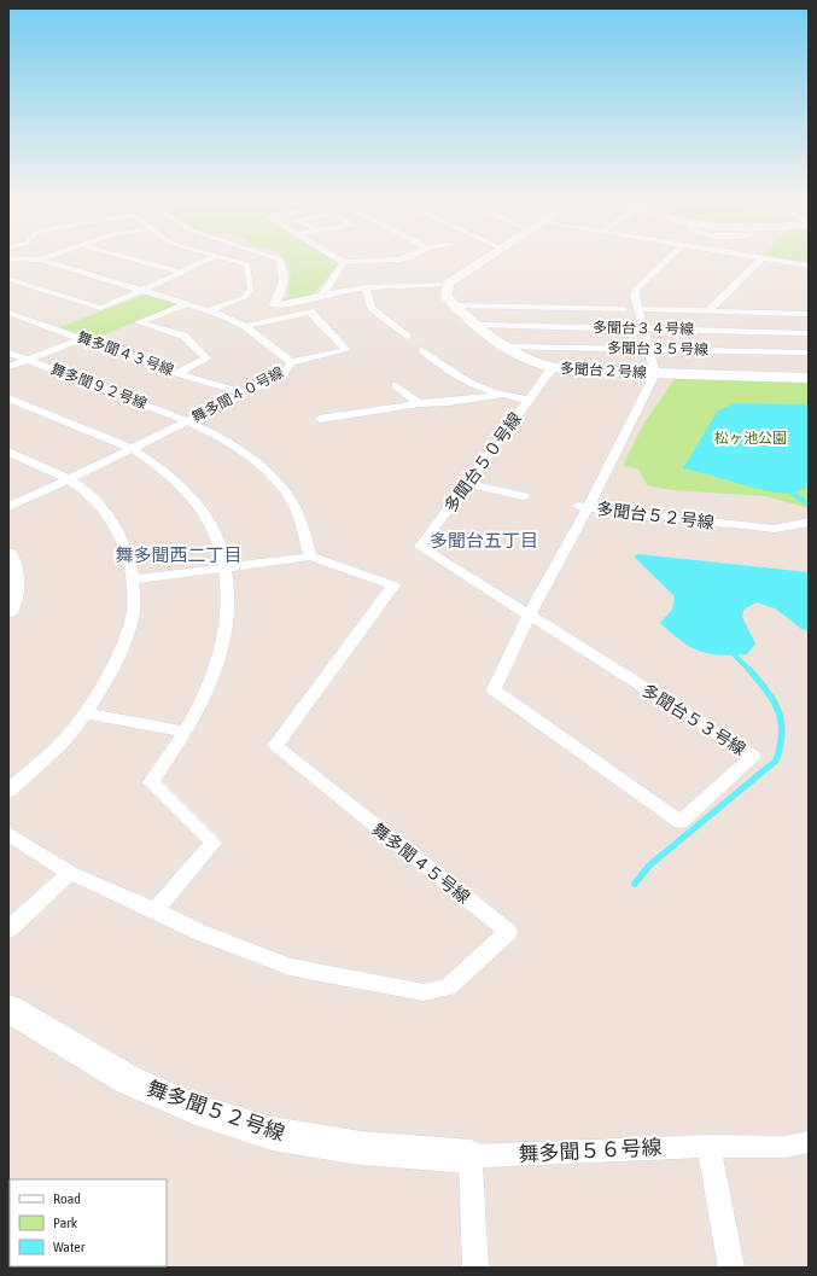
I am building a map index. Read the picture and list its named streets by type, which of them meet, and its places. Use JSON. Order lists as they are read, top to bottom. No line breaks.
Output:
{"streets":{"street":["多聞台３４号線","多聞台３５号線","舞多聞４３号線","多聞台２号線","舞多聞９２号線","舞多聞４０号線","多聞台５０号線","多聞台５２号線","多聞台５３号線","舞多聞４５号線","舞多聞５２号線","舞多聞５６号線"]},"crossings":[["多聞台３４号線","多聞台２号線"],["多聞台３５号線","多聞台２号線"],["舞多聞４３号線","舞多聞４０号線"],["多聞台２号線","多聞台５０号線"],["舞多聞９２号線","舞多聞４０号線"],["多聞台５０号線","多聞台５２号線"],["多聞台５０号線","多聞台５３号線"],["多聞台５２号線","多聞台５３号線"],["舞多聞５２号線","舞多聞５６号線"]],"districts":["多聞台五丁目","舞多聞西二丁目"],"parks":["松ヶ池公園"],"legend":["Road","Park","Water"]}
